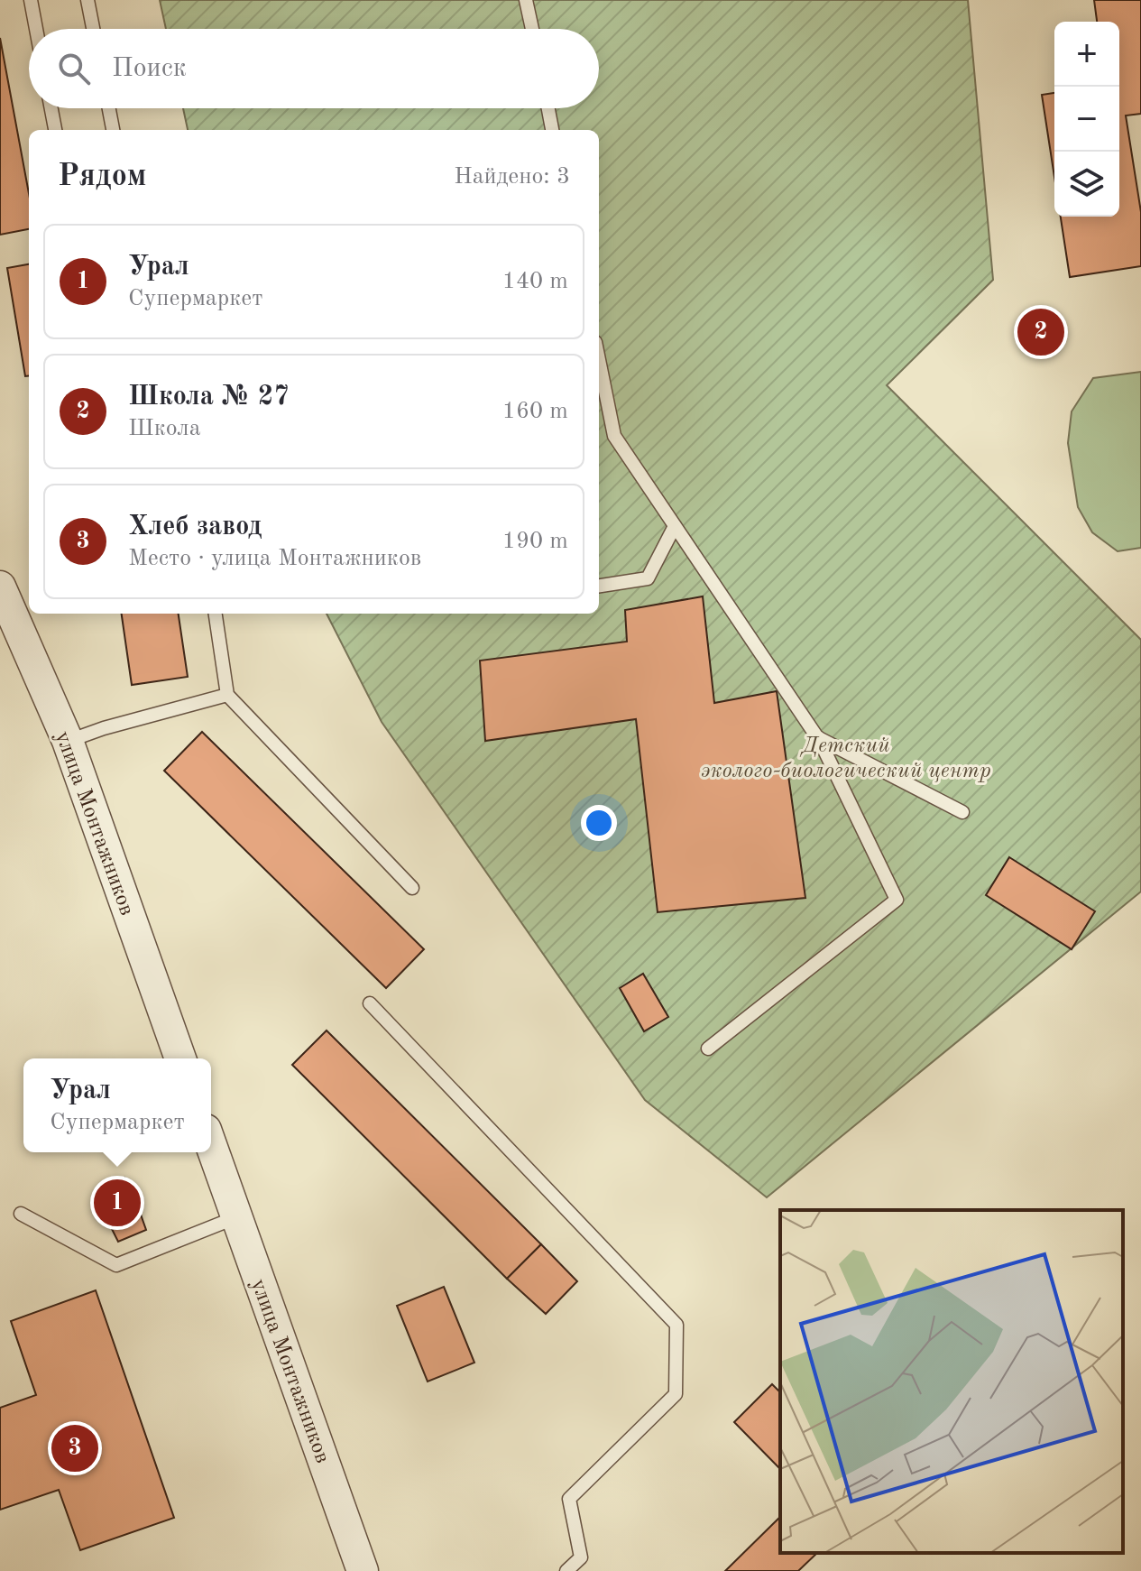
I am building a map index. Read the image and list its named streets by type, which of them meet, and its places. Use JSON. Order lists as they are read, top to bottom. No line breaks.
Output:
{"streets":{"street":["улица Монтажников"]},"parks":["Детский эколого-биологический центр"],"page":{"map_buttons":["+","−"],"search":"Поиск","heading":["Рядом","Найдено: 3"],"list":[{"mark":"1","name":"Урал","note":"Супермаркет","value":"140 m"},{"mark":"2","name":"Школа № 27","note":"Школа","value":"160 m"},{"mark":"3","name":"Хлеб завод","note":"Место · улица Монтажников","value":"190 m"}],"pins":["2","1","3"],"popup":["Урал","Супермаркет"]}}
